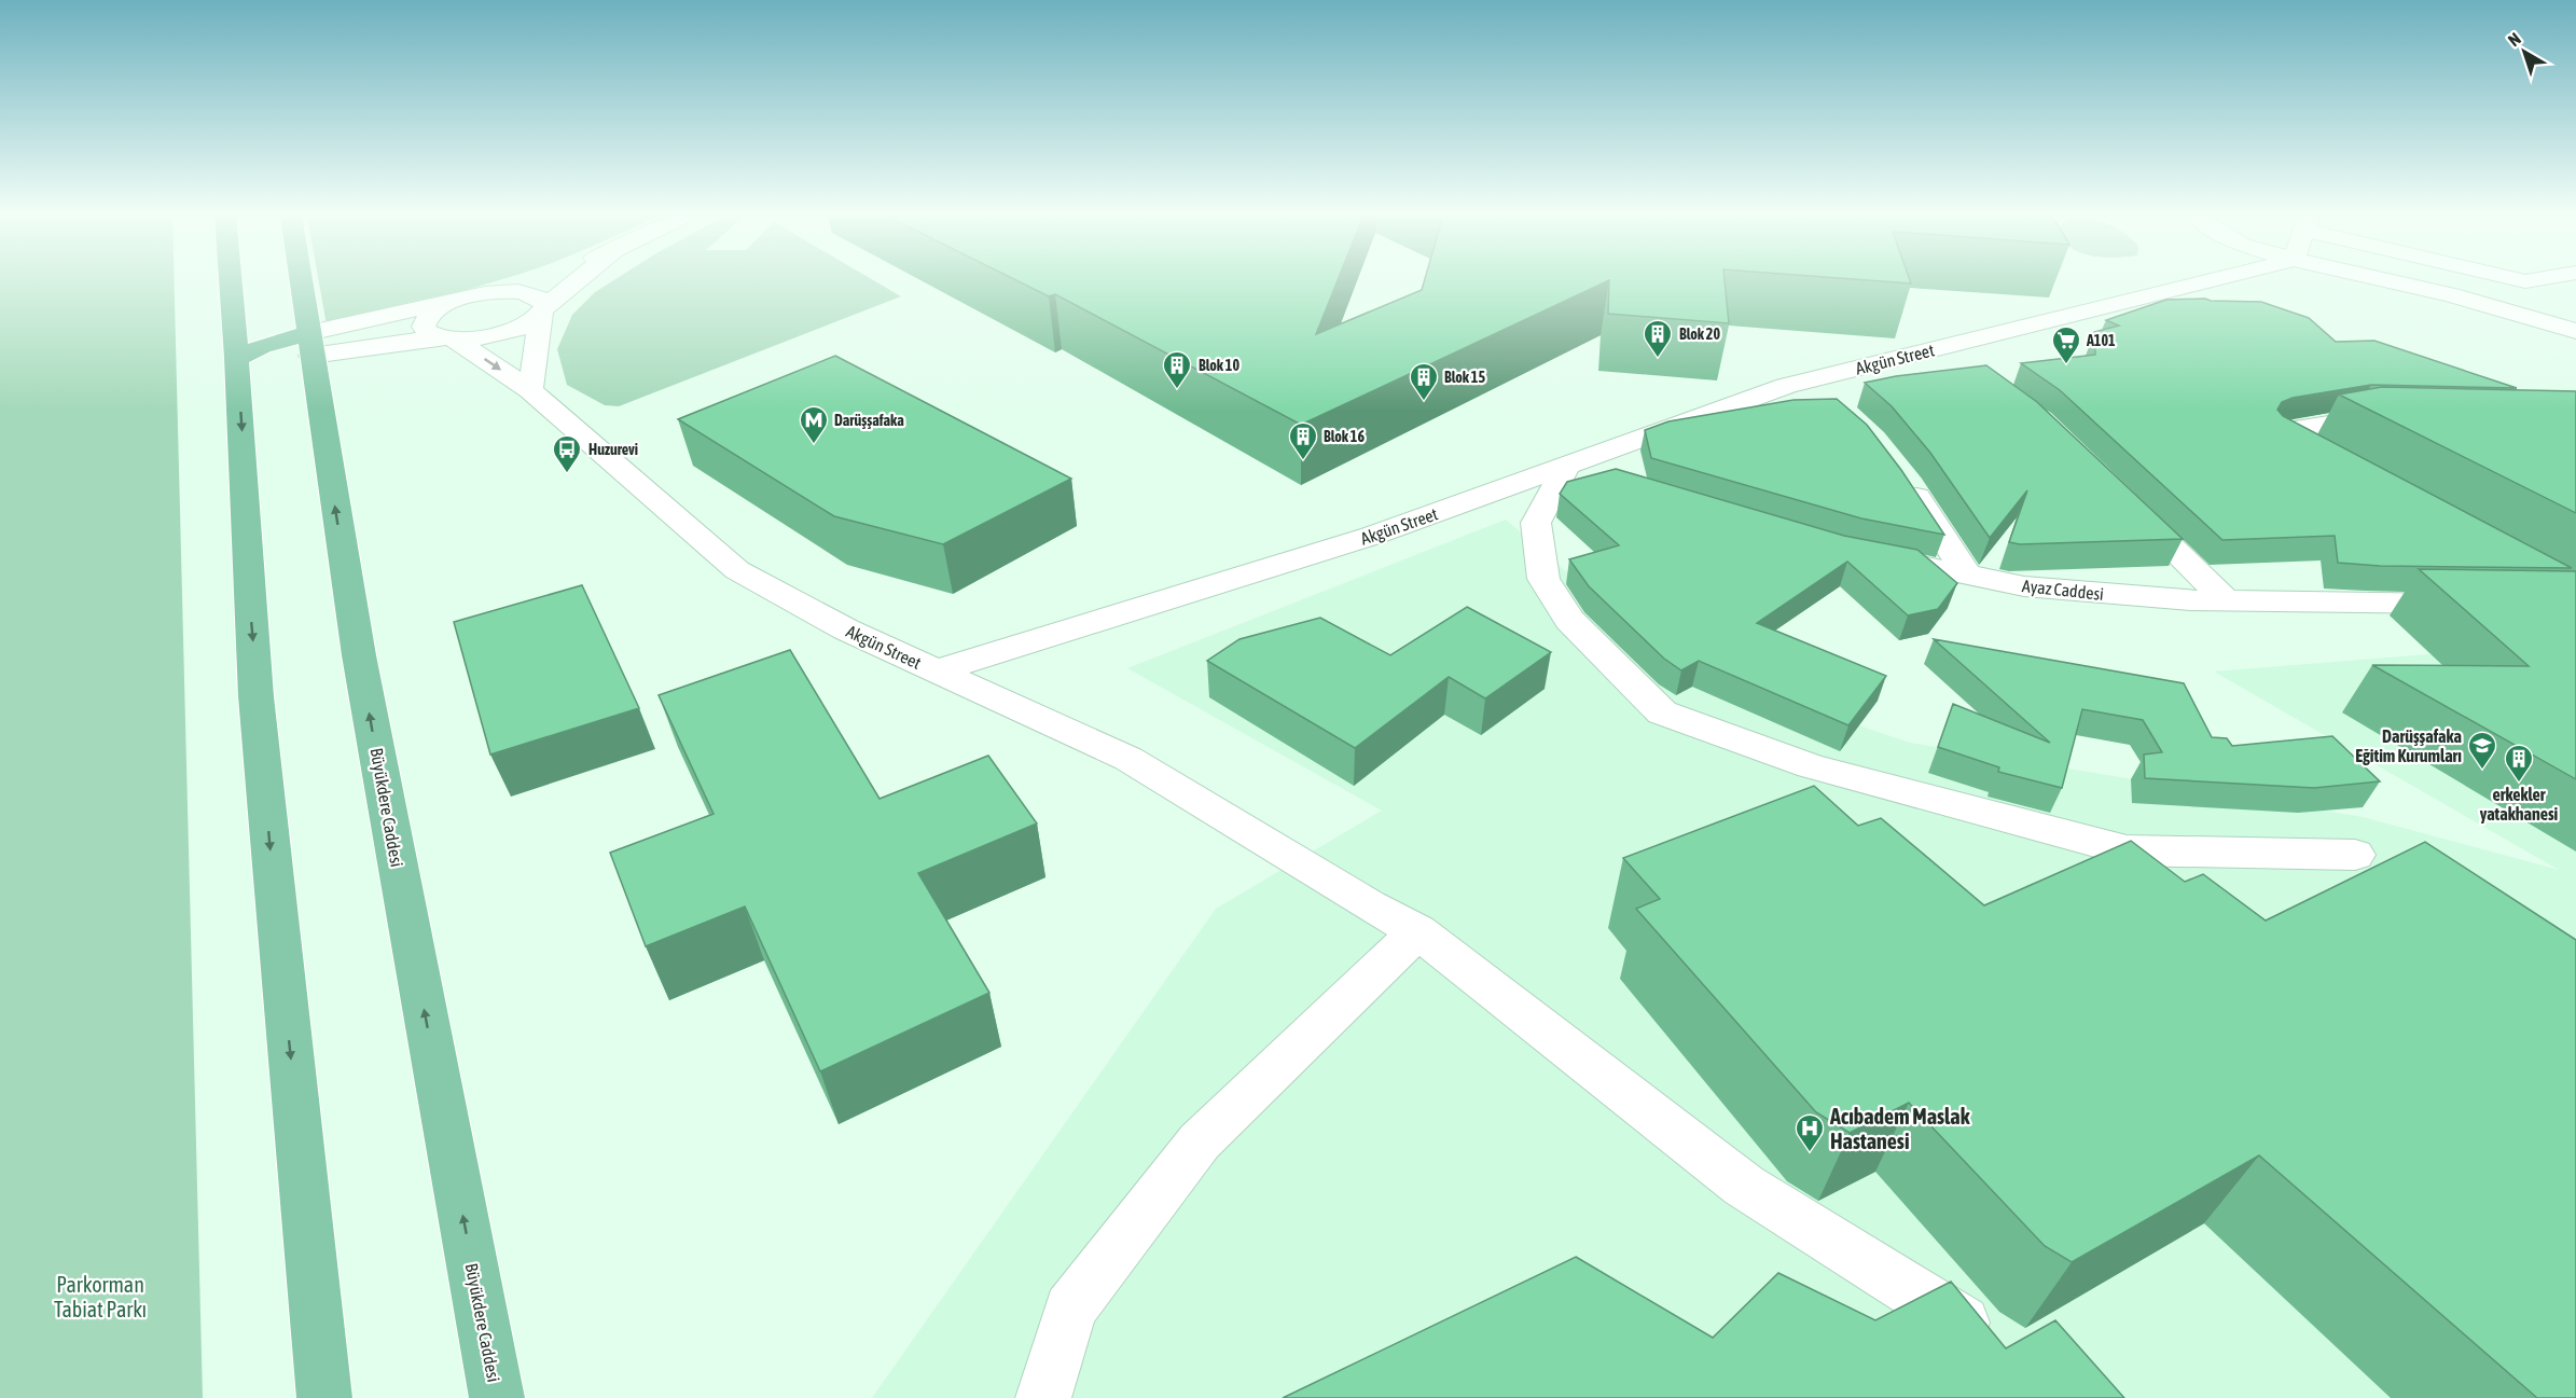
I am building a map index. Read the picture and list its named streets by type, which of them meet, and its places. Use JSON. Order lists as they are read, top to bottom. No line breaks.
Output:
{"streets":{"main road":["Büyükdere Caddesi"],"street":["Akgün Street","Ayaz Caddesi"]},"parks":["Parkorman Tabiat Parkı"],"places":{"building":["Blok 20","Blok 10","Blok 15","Blok 16","erkekler yatakhanesi"],"supermarket":["A101"],"metro station":["Darüşşafaka"],"bus stop":["Huzurevi"],"school or university":["Darüşşafaka Eğitim Kurumları"],"hospital":["Acıbadem Maslak Hastanesi"]},"north":"top left"}
